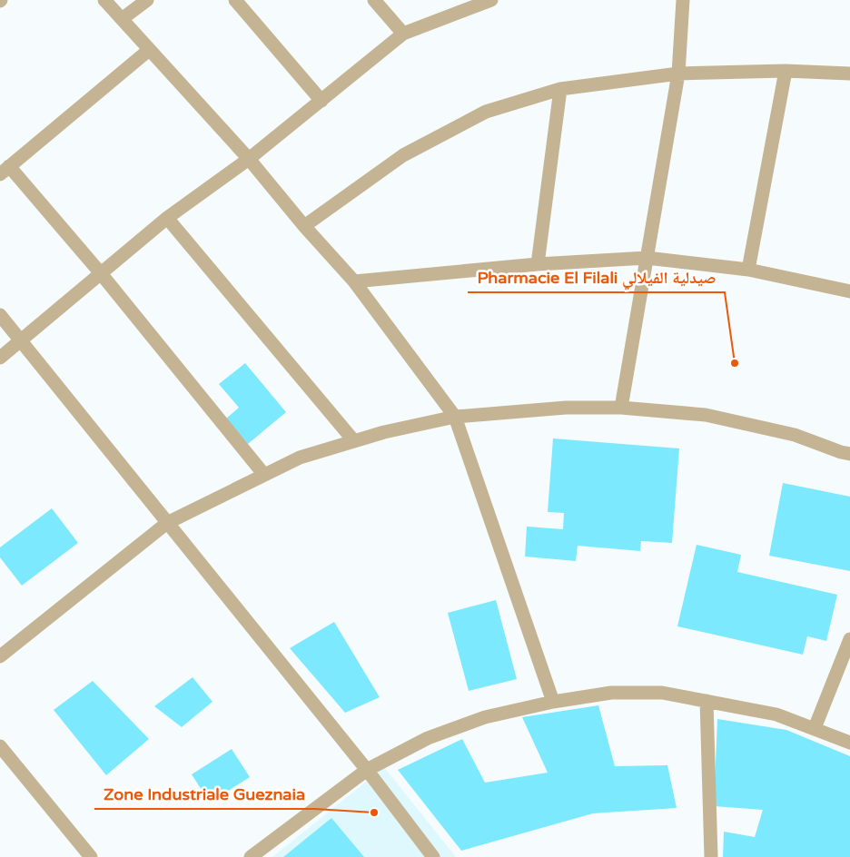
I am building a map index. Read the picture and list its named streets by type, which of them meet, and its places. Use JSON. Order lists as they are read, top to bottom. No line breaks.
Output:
{"places":["Pharmacie El Filali صيدلية الفيلالي","Zone Industriale Gueznaia"]}
